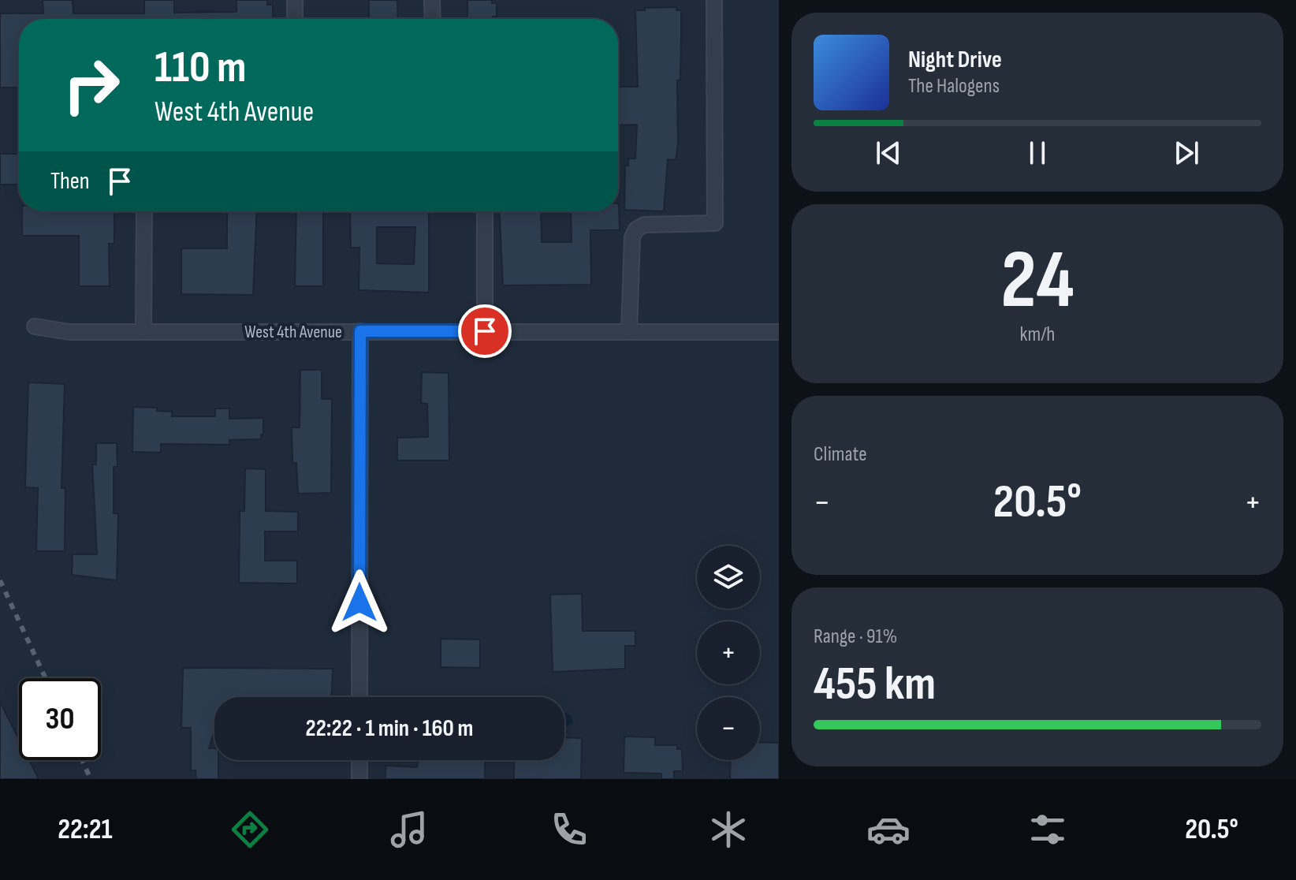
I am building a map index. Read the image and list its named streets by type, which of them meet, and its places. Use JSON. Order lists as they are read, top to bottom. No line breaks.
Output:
{"streets":{"street":["West 4th Avenue"]},"page":{"turn":["110 m","West 4th Avenue"],"song":["Night Drive","The Halogens"],"then":"Then","tile":[["24","km/h"],"Climate",["Range · 91%","455 km"]],"heat":["−","20.5°","+"],"map_buttons":["+","−"],"limit":"30","trip":"22:22 · 1 min · 160 m","tabs":["22:21","20.5°"]}}
